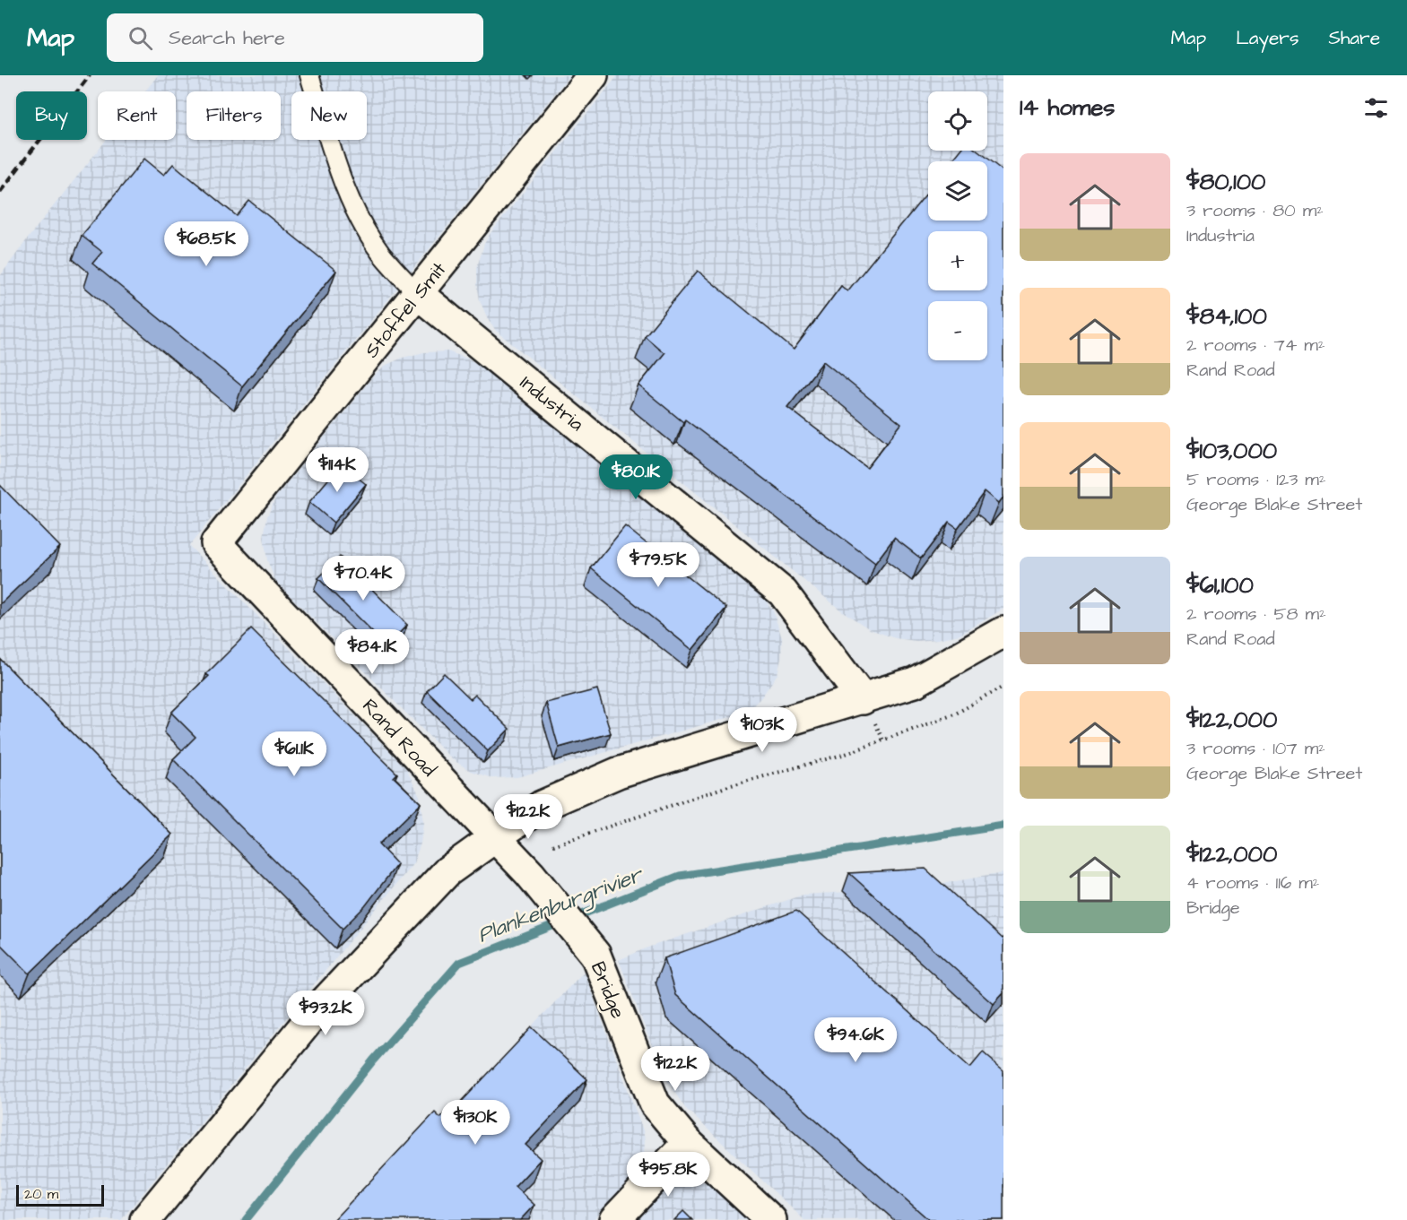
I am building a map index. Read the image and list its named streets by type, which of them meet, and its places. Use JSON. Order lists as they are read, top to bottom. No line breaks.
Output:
{"streets":{"street":["Stoffel Smit","Industria","Rand Road","Bridge"]},"crossings":[["Stoffel Smit","Industria"],["Stoffel Smit","Rand Road"],["Rand Road","Bridge"]],"water":["Plankenburgrivier"],"scale_bar":"20 m","page":{"header":"Map","search":"Search here","nav":["Map","Layers","Share"],"heading":"14 homes","map_buttons":["+","−"],"chip":["Buy","Rent","Filters","New"],"list":[{"name":"$80,100","note":"3 rooms · 80 m² · Industria"},{"name":"$84,100","note":"2 rooms · 74 m² · Rand Road"},{"name":"$103,000","note":"5 rooms · 123 m² · George Blake Street"},{"name":"$61,100","note":"2 rooms · 58 m² · Rand Road"},{"name":"$122,000","note":"3 rooms · 107 m² · George Blake Street"},{"name":"$122,000","note":"4 rooms · 116 m² · Bridge"}],"price":["$68.5K","$114K","$80.1K","$79.5K","$70.4K","$84.1K","$103K","$61.1K","$122K","$93.2K","$94.6K","$122K","$130K","$95.8K"],"scale":"20 m"}}
